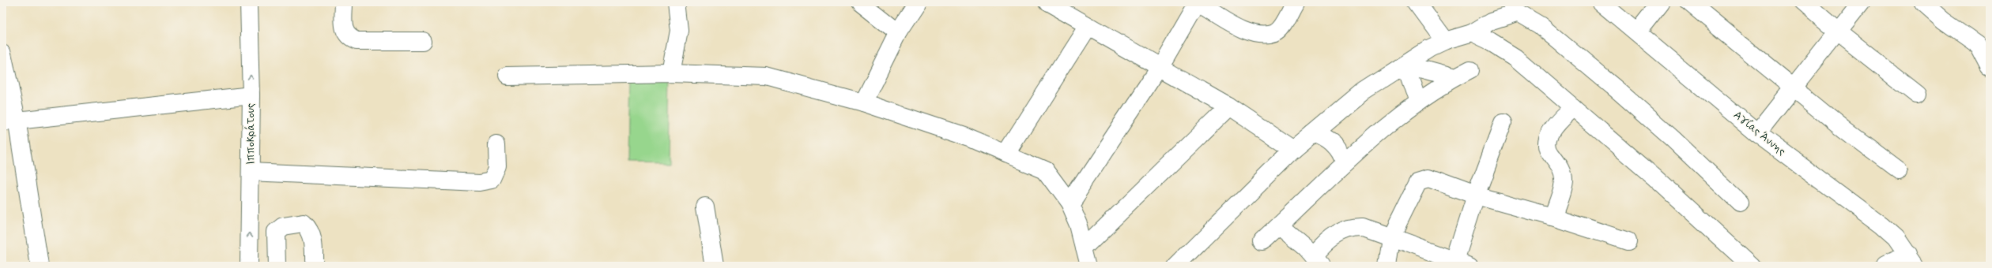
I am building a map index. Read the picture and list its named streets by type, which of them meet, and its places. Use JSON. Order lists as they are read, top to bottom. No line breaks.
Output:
{"streets":{"street":["Αγίας Άννης","Ιπποκράτους"]},"one_way":["Ιπποκράτους"]}
